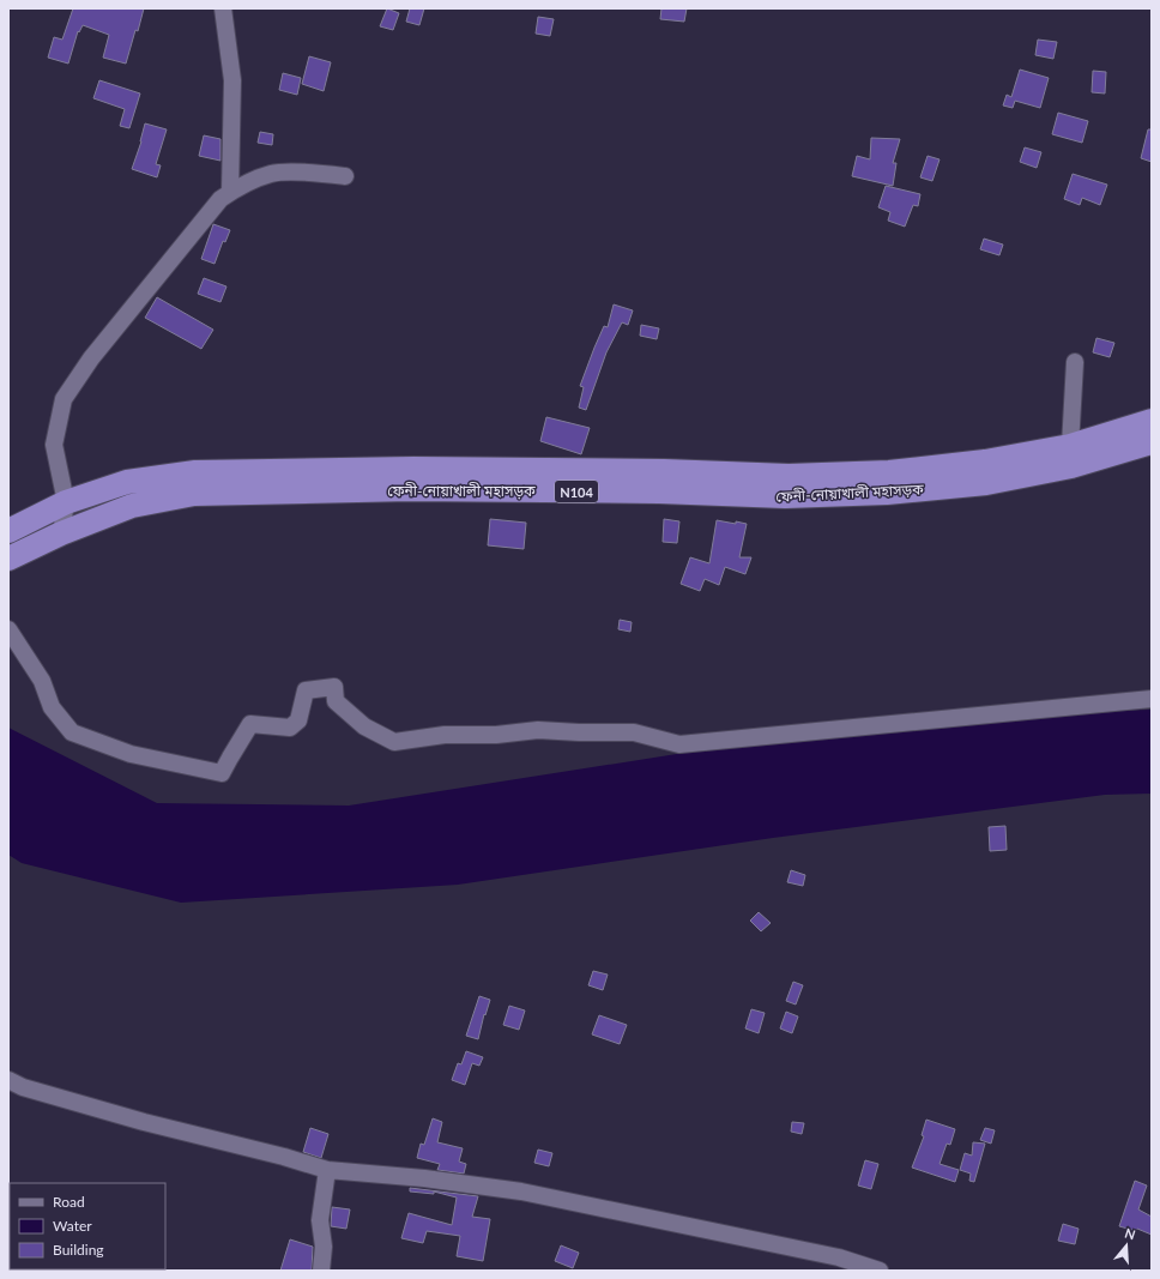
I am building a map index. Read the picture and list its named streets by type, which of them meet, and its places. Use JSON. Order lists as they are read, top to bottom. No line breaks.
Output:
{"streets":{"highway":["ফেনী-নোয়াখালী মহাসড়ক","N104"]},"legend":["Road","Water","Building"],"north":"top"}
